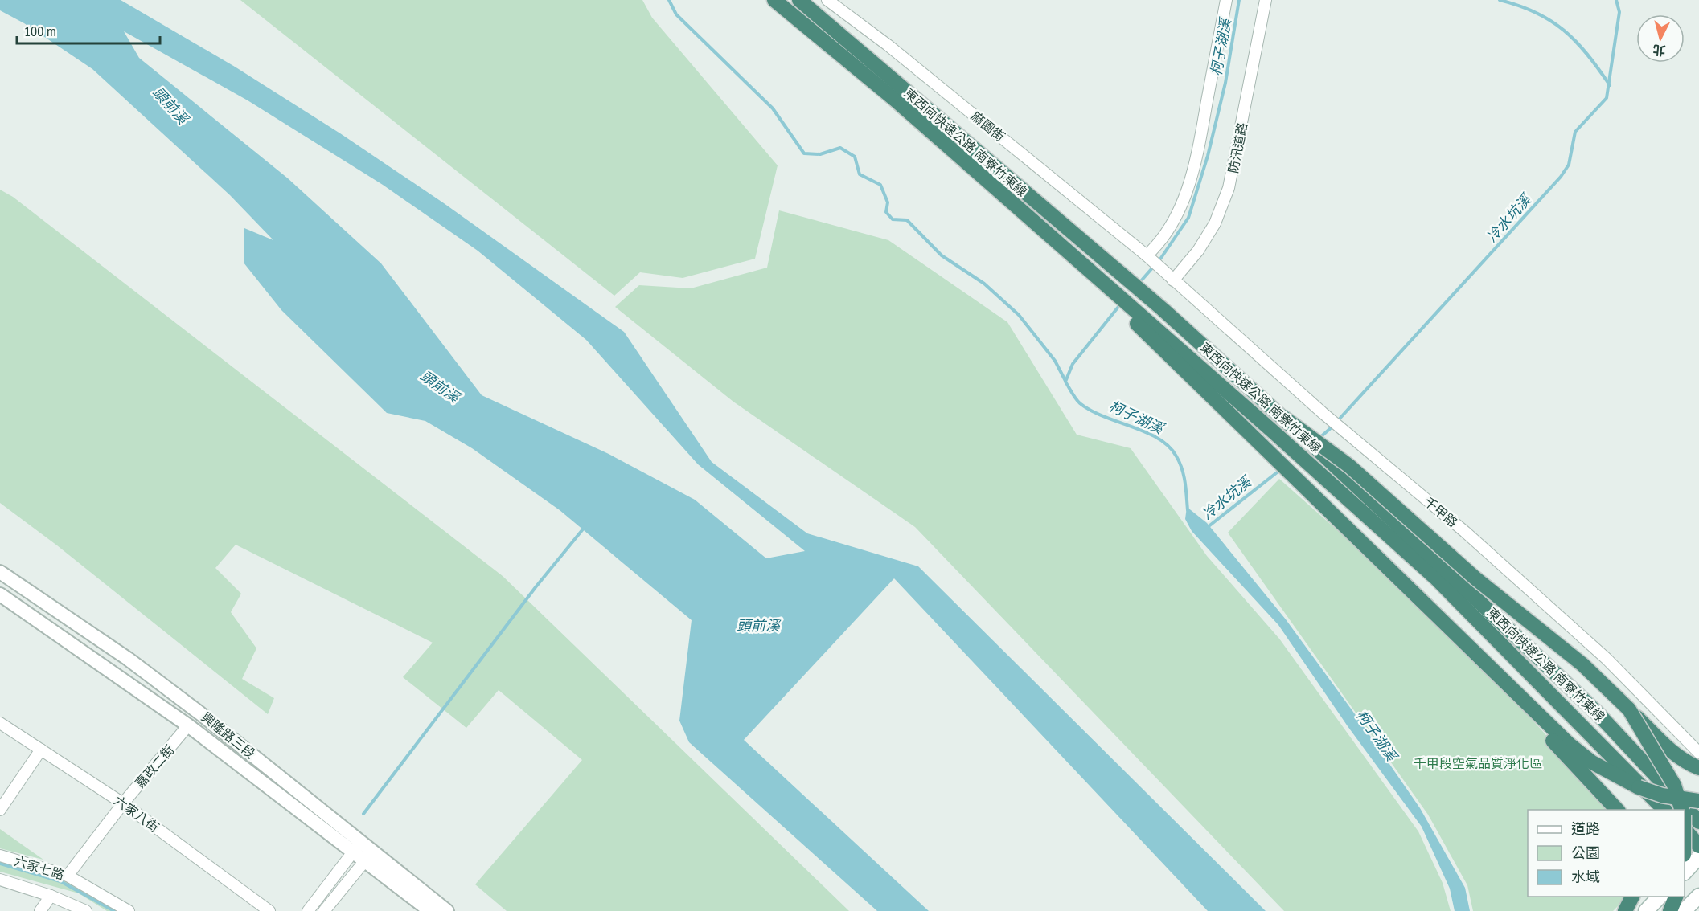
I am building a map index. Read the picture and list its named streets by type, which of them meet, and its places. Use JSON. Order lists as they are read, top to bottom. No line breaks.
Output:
{"streets":{"highway":["東西向快速公路 南寮竹東線"],"street":["麻園街","防汛道路","千甲路","興隆路三段","嘉政二街","六家八街","六家七路"]},"crossings":[["麻園街","防汛道路"],["麻園街","千甲路"],["防汛道路","千甲路"],["興隆路三段","嘉政二街"],["嘉政二街","六家八街"],["嘉政二街","六家七路"]],"water":["柯子湖溪","頭前溪","冷水坑溪"],"parks":["千甲段空氣品質淨化區"],"legend":["道路","公園","水域"],"scale_bar":"100 m","north":"bottom"}
